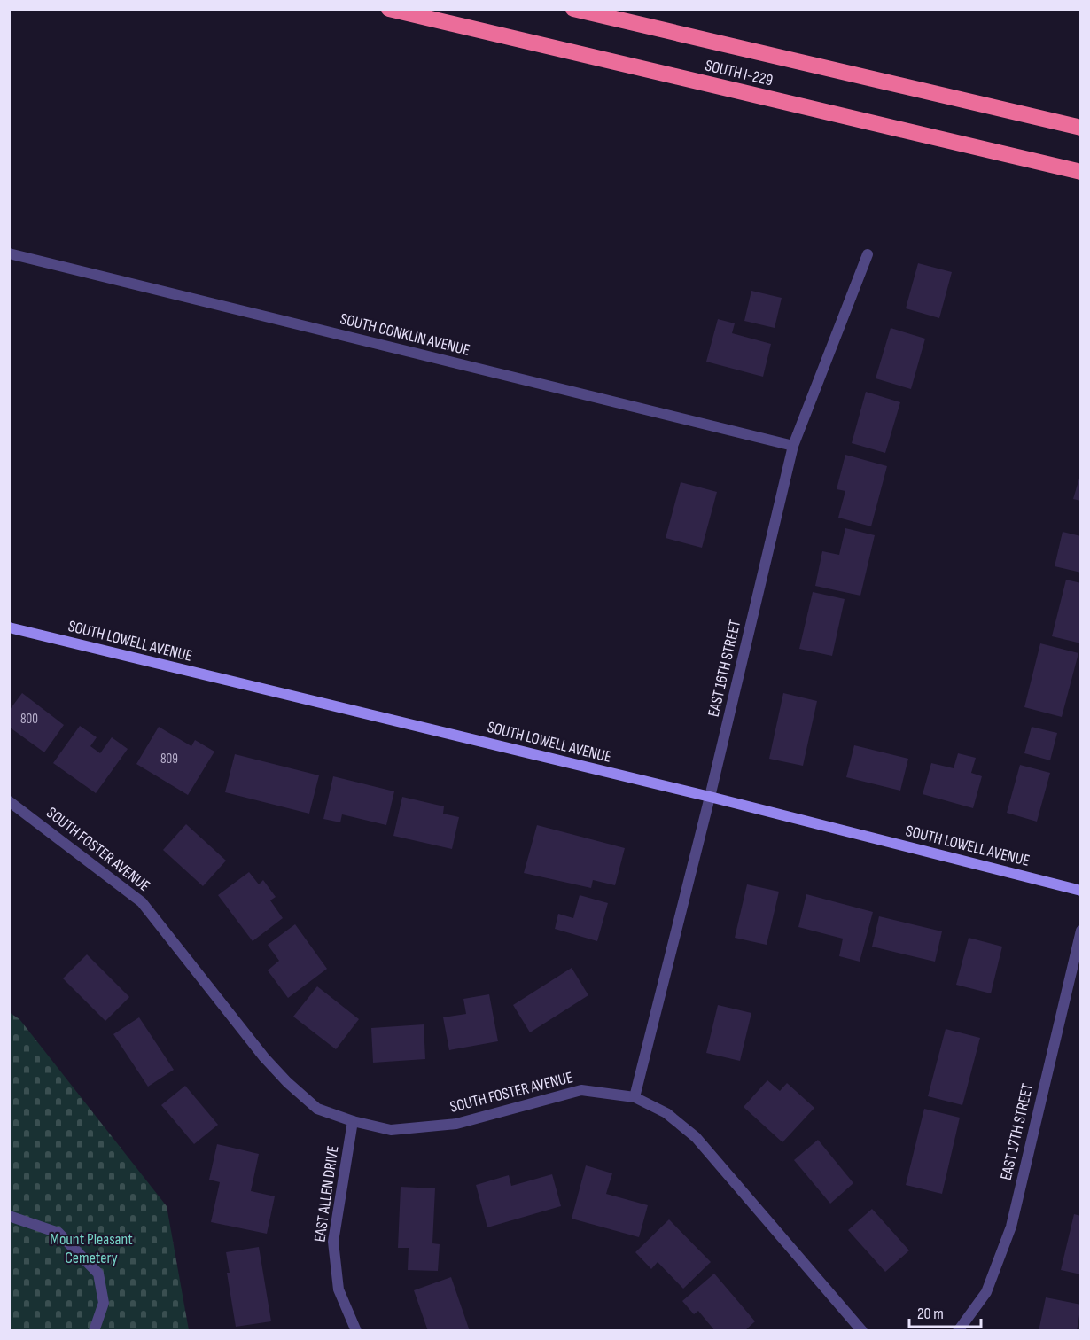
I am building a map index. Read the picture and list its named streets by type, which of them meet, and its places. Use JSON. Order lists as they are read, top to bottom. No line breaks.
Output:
{"streets":{"highway":["SOUTH I-229"],"street":["SOUTH CONKLIN AVENUE","SOUTH LOWELL AVENUE","EAST 16TH STREET","SOUTH FOSTER AVENUE","EAST 17TH STREET","EAST ALLEN DRIVE"]},"crossings":[["SOUTH CONKLIN AVENUE","EAST 16TH STREET"],["SOUTH LOWELL AVENUE","EAST 16TH STREET"],["EAST 16TH STREET","SOUTH FOSTER AVENUE"],["SOUTH FOSTER AVENUE","EAST ALLEN DRIVE"]],"parks":["Mount Pleasant Cemetery"],"house_numbers":["800","809"],"scale_bar":"20 m"}
